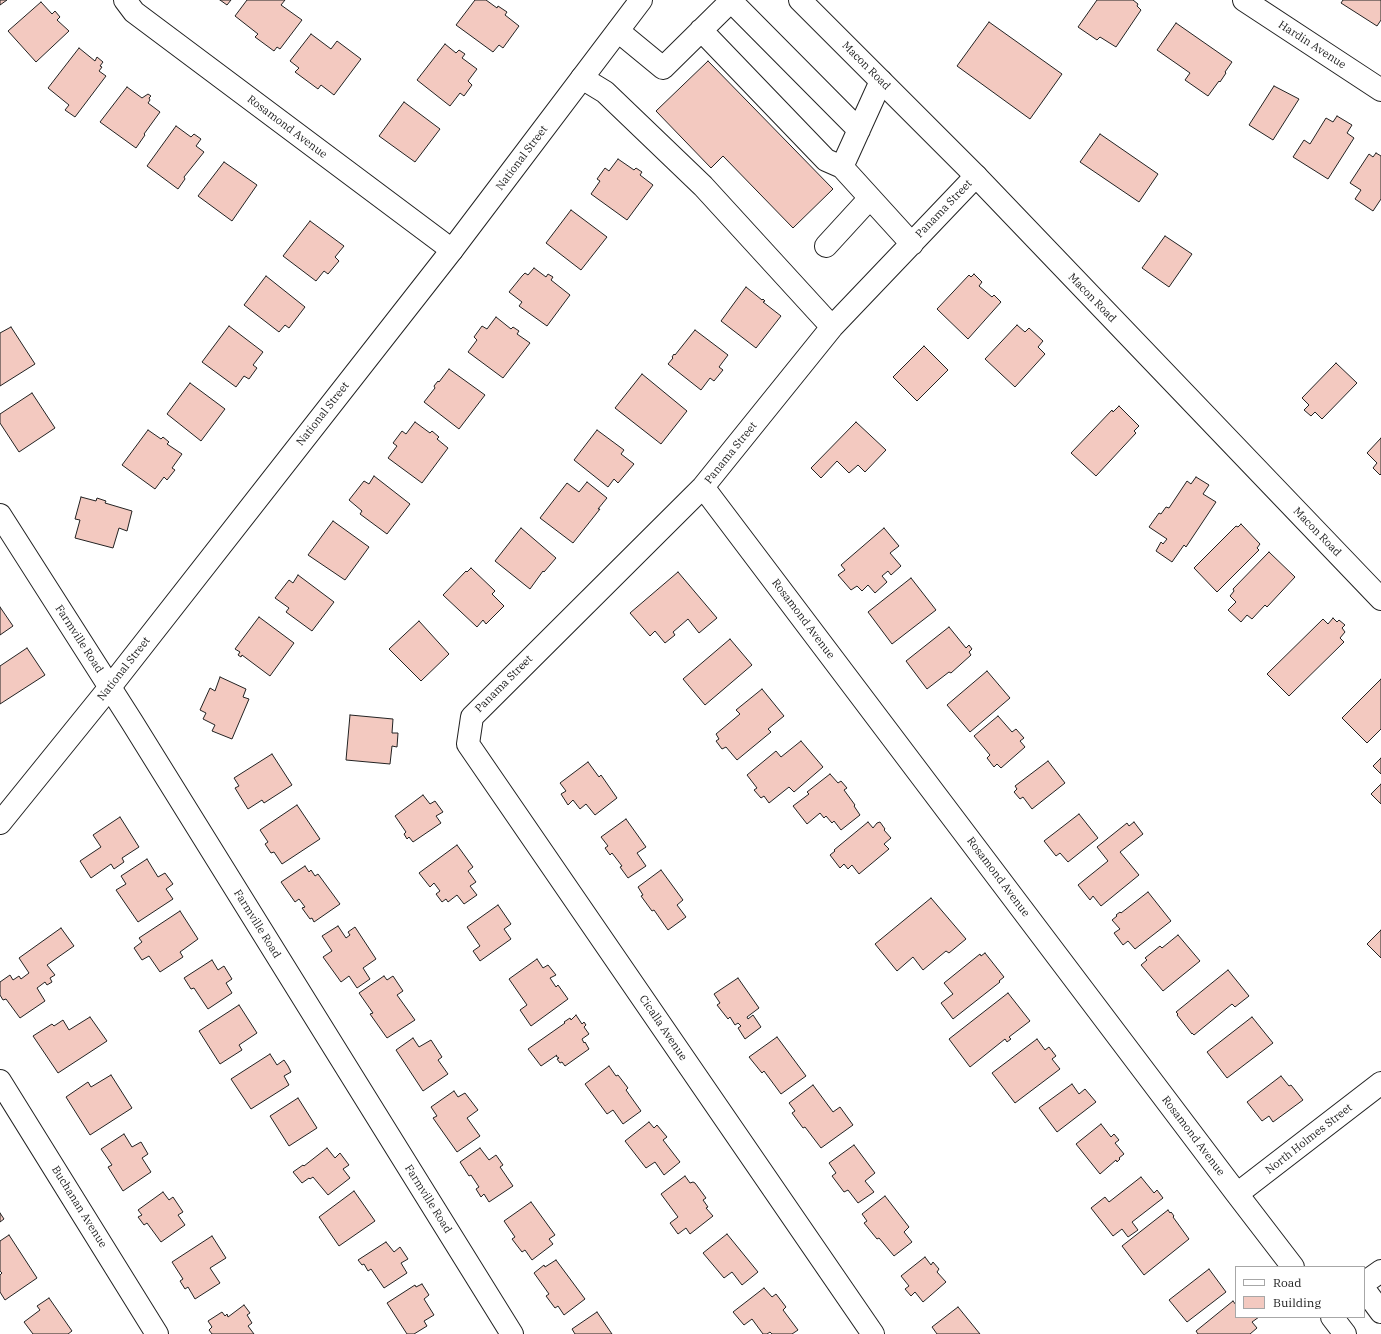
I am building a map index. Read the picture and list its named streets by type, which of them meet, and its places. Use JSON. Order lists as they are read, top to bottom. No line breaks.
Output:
{"streets":{"street":["Hardin Avenue","Macon Road","Rosamond Avenue","National Street","Panama Street","Farmville Road","Cicalla Avenue","North Holmes Street","Buchanan Avenue"]},"crossings":[["Macon Road","Panama Street"],["Rosamond Avenue","National Street"],["Rosamond Avenue","Panama Street"],["Rosamond Avenue","North Holmes Street"],["National Street","Farmville Road"],["Panama Street","Cicalla Avenue"]],"legend":["Road","Building"]}
